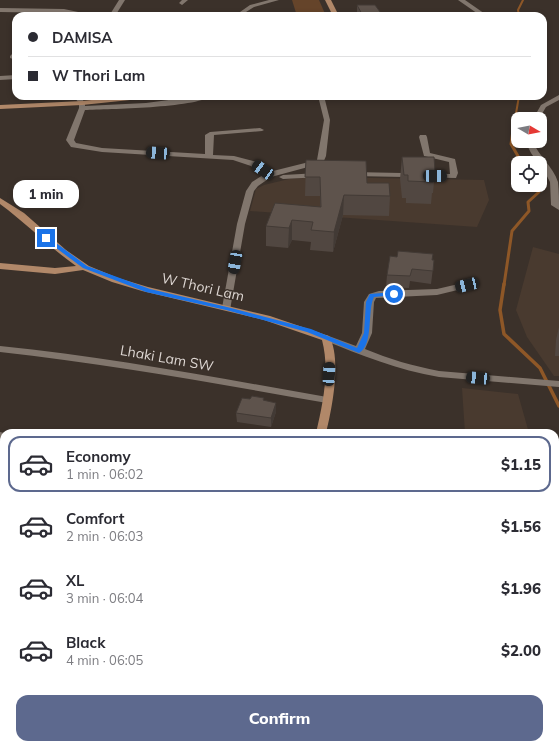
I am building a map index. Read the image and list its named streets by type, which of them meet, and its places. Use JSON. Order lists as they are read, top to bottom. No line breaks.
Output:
{"streets":{"main road":["W Thori Lam"],"street":["Lhaki Lam SW"]},"north":"right","page":{"banner":["DAMISA","W Thori Lam"],"bubble":"1 min","list":[{"name":"Economy","note":"1 min · 06:02","value":"$1.15"},{"name":"Comfort","note":"2 min · 06:03","value":"$1.56"},{"name":"XL","note":"3 min · 06:04","value":"$1.96"},{"name":"Black","note":"4 min · 06:05","value":"$2.00"}],"buttons":"Confirm"}}
